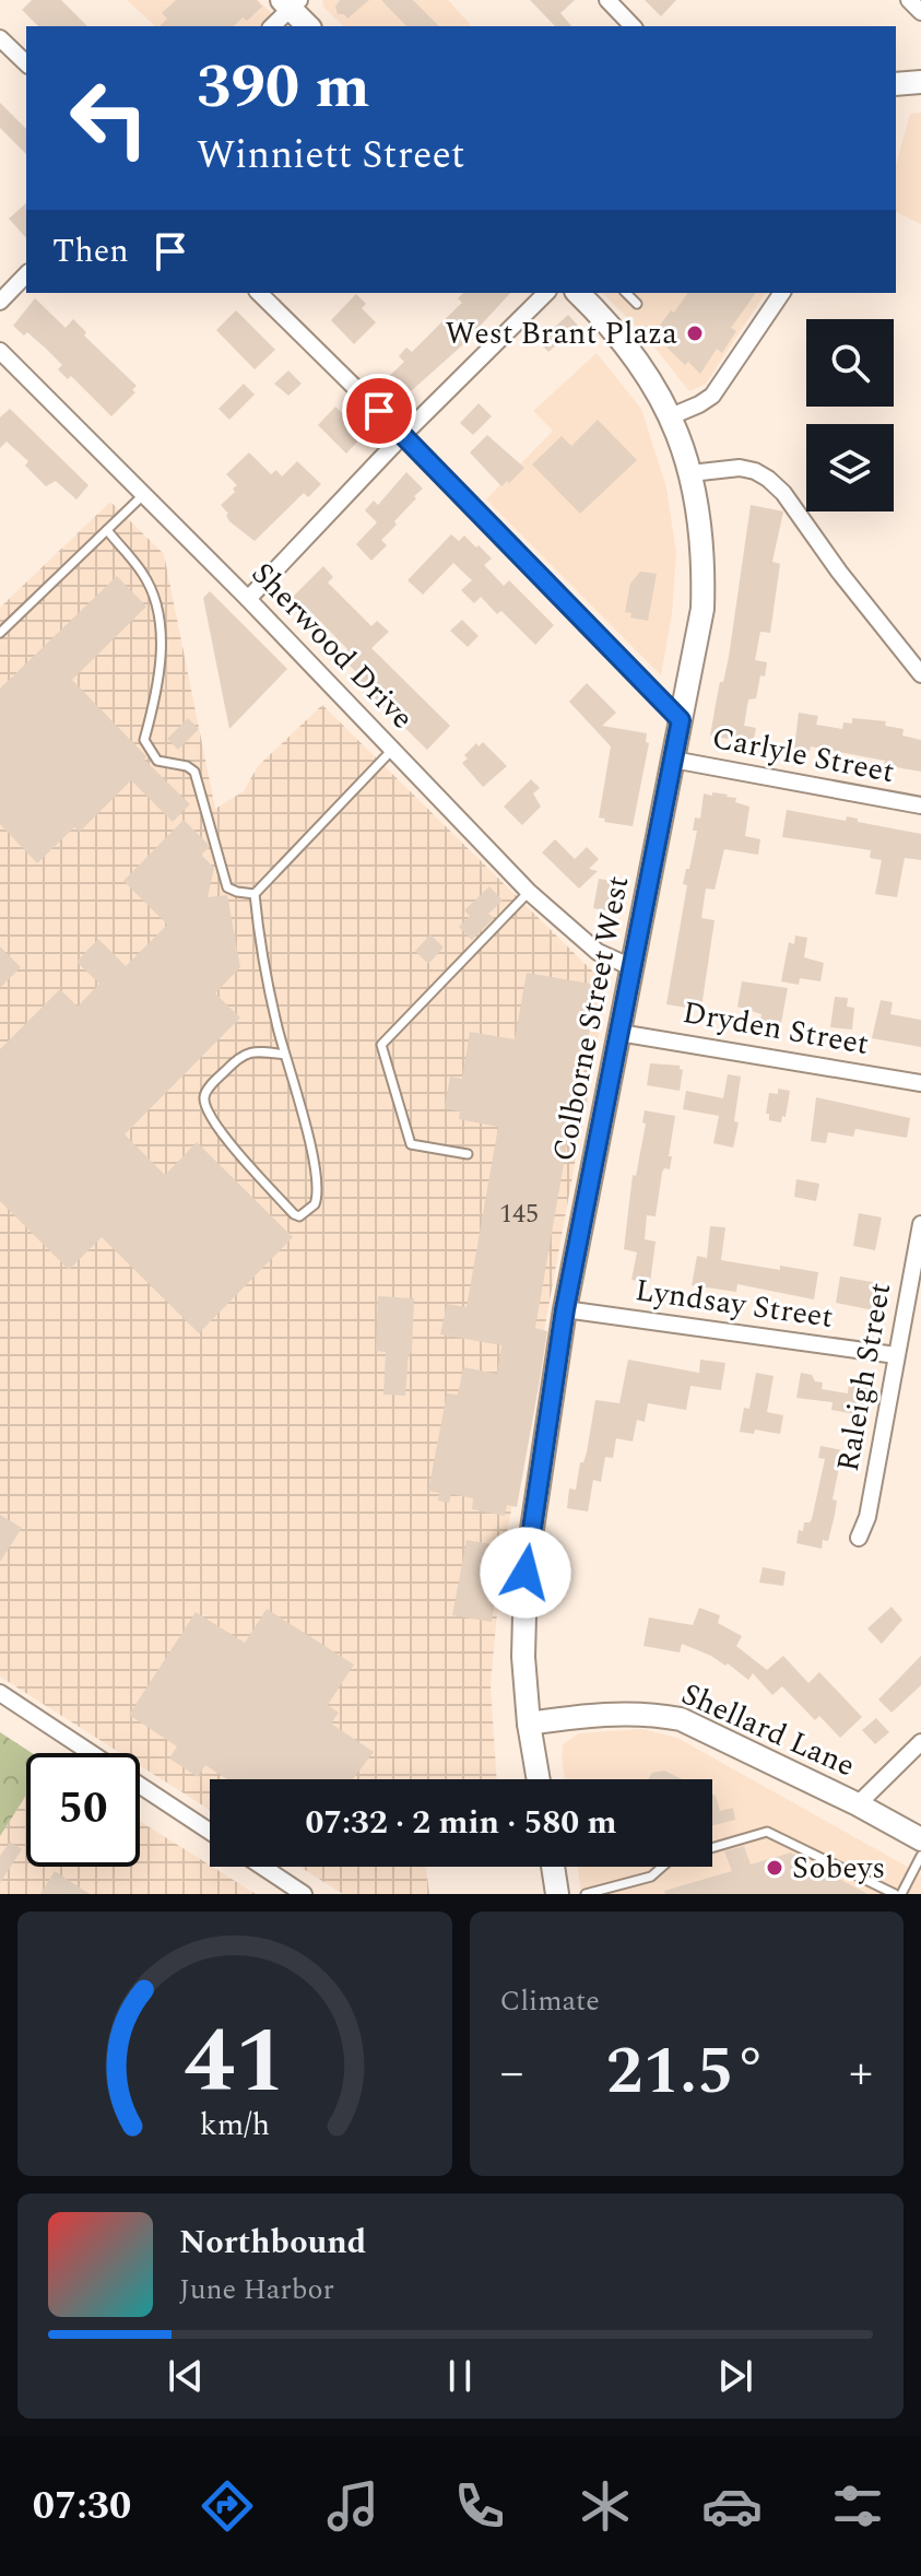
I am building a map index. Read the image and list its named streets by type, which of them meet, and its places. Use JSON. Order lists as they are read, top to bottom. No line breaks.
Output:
{"streets":{"main road":["Colborne Street West","Shellard Lane"],"street":["Sherwood Drive","Carlyle Street","Dryden Street","Lyndsay Street","Raleigh Street"]},"crossings":[["Sherwood Drive","Colborne Street West"],["Carlyle Street","Colborne Street West"],["Colborne Street West","Dryden Street"],["Colborne Street West","Lyndsay Street"],["Colborne Street West","Shellard Lane"],["Lyndsay Street","Raleigh Street"]],"places":["West Brant Plaza","Sobeys"],"house_numbers":["145"],"page":{"turn":["390 m","Winniett Street"],"then":"Then","limit":"50","trip":"07:32 · 2 min · 580 m","tile":"Climate","heat":["−","21.5°","+"],"song":["Northbound","June Harbor"],"tabs":"07:30","gauge":["41","km/h"]}}
